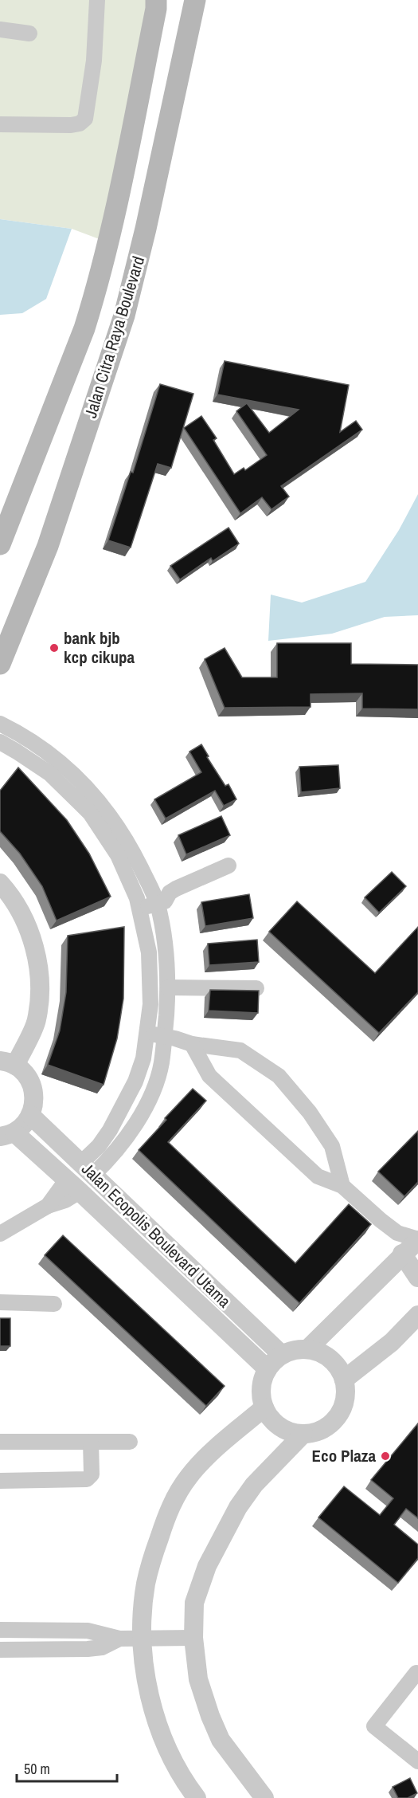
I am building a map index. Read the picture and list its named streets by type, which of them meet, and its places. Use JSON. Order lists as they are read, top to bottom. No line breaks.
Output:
{"streets":{"main road":["Jalan Citra Raya Boulevard"],"street":["Jalan Ecopolis Boulevard Utama"]},"places":["bank bjb kcp cikupa","Eco Plaza"],"scale_bar":"50 m"}
